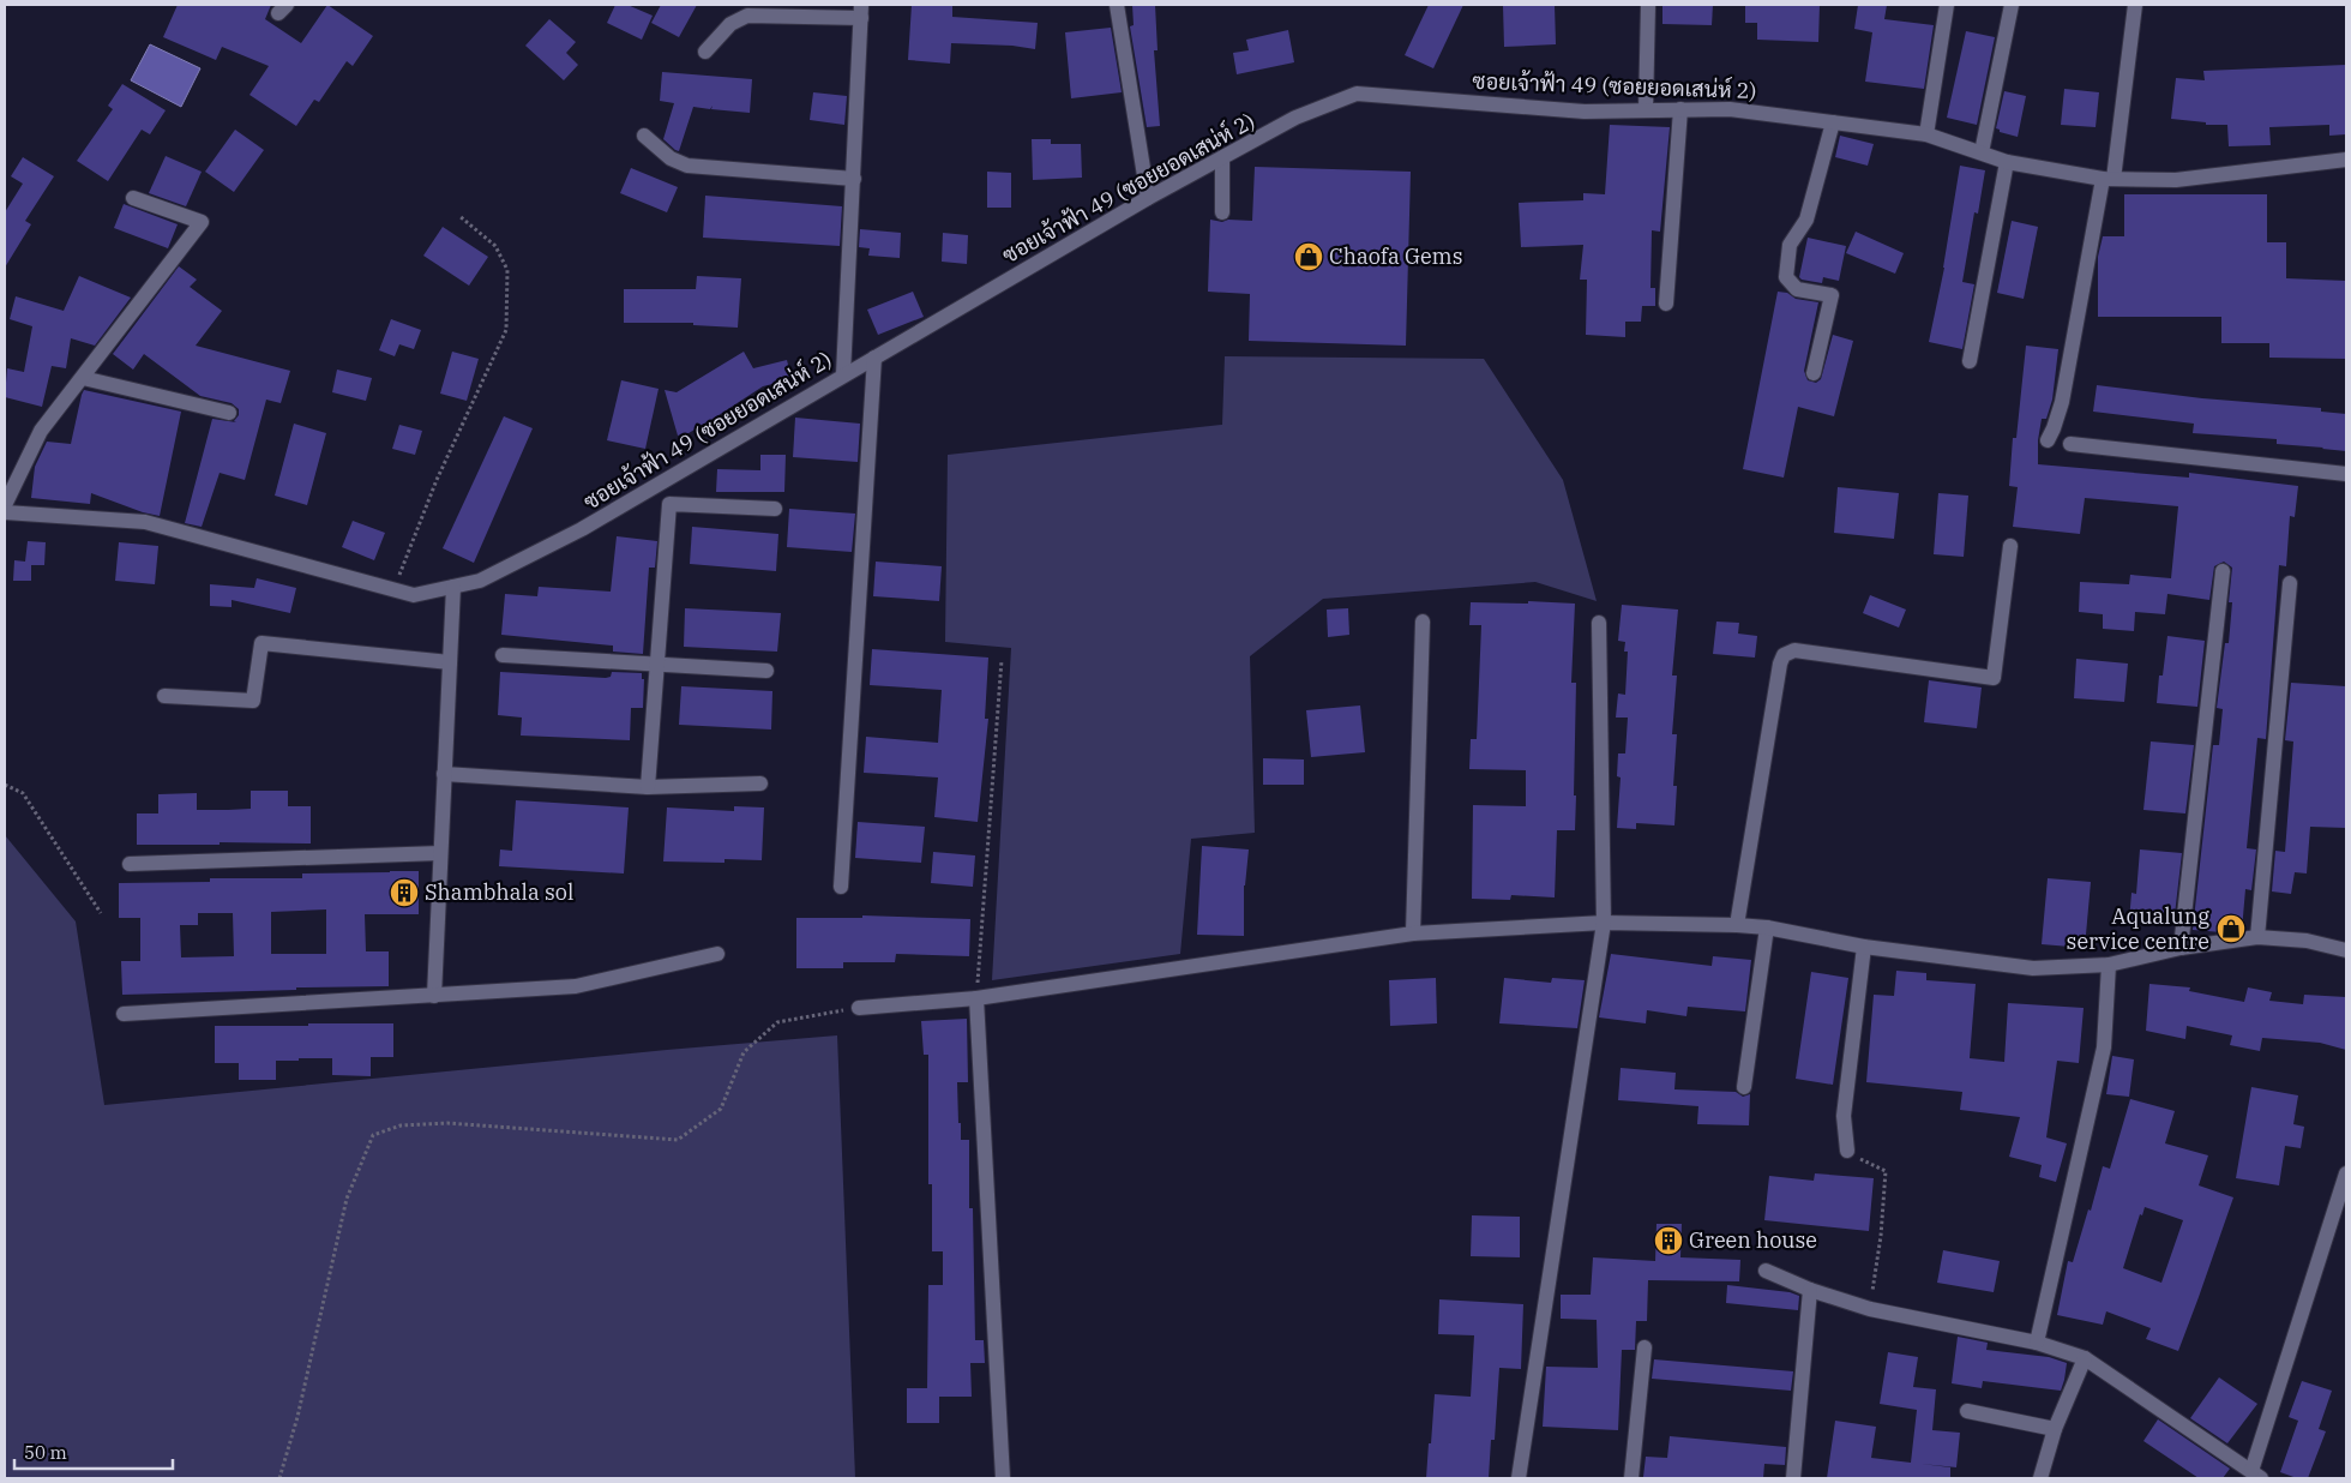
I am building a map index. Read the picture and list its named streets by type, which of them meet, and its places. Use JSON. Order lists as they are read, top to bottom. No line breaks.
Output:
{"streets":{"street":["ซอยเจ้าฟ้า 49 (ซอยยอดเสน่ห์ 2)"]},"places":{"shop":["Chaofa Gems","Aqualung service centre"],"building":["Shambhala sol","Green house"]},"scale_bar":"50 m"}
